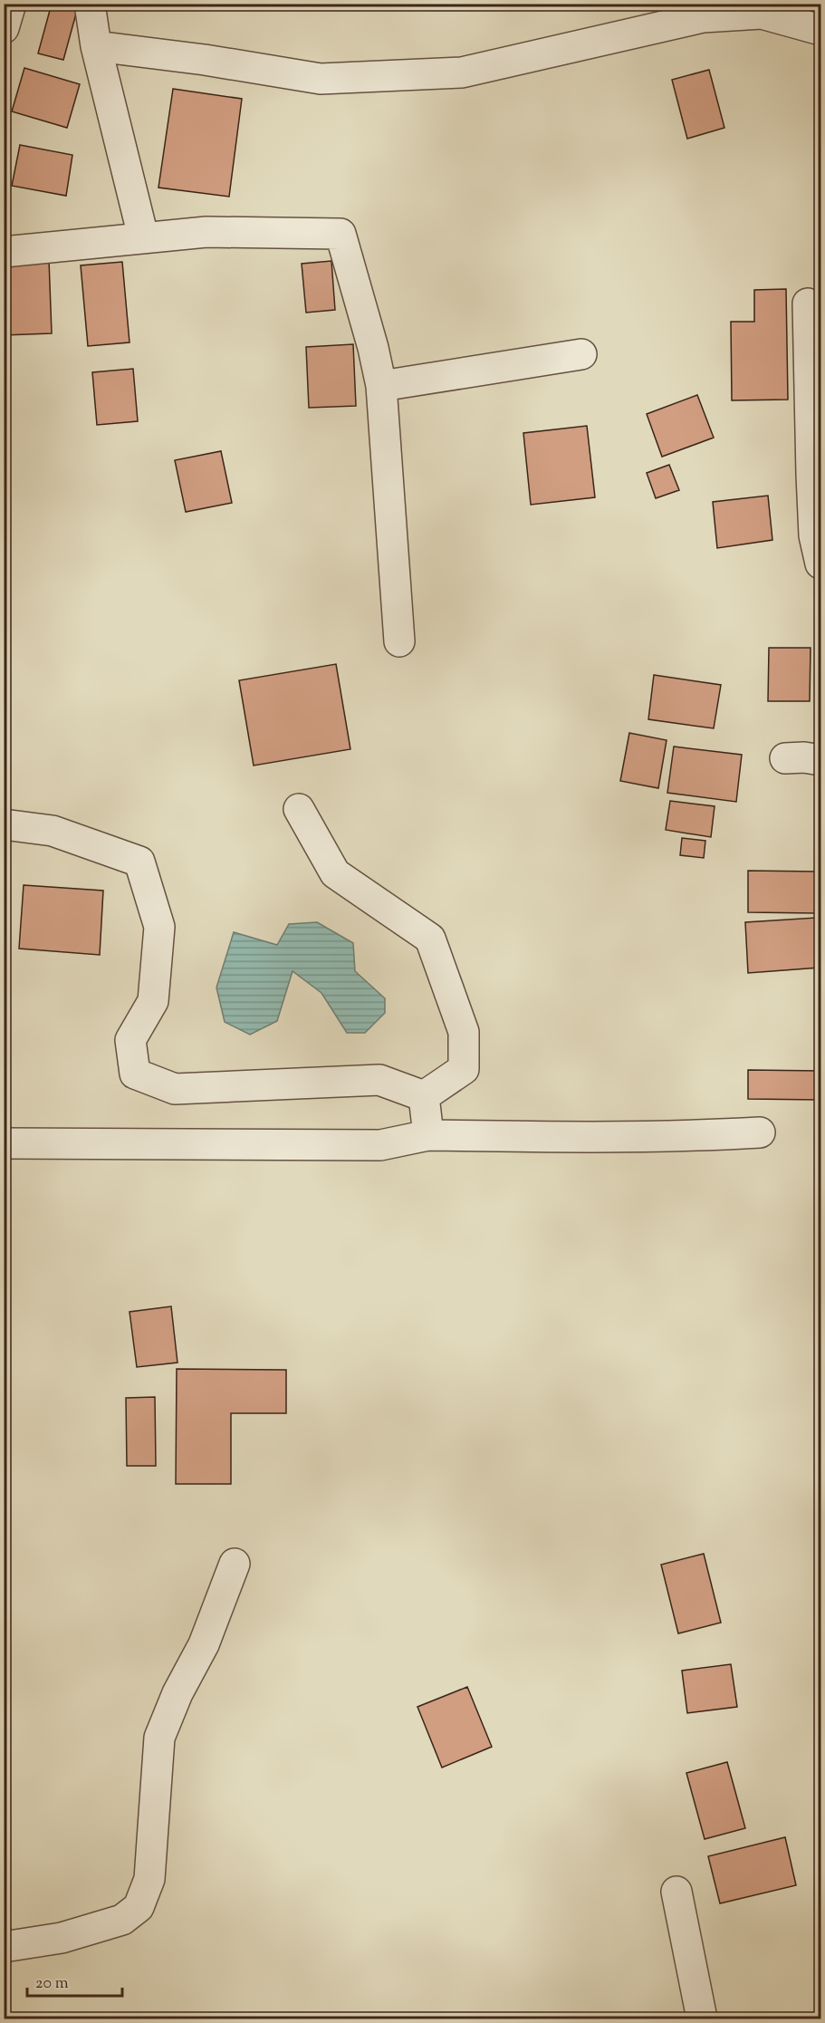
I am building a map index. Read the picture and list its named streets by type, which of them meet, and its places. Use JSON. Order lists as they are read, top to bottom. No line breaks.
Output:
{"scale_bar":"20 m"}
